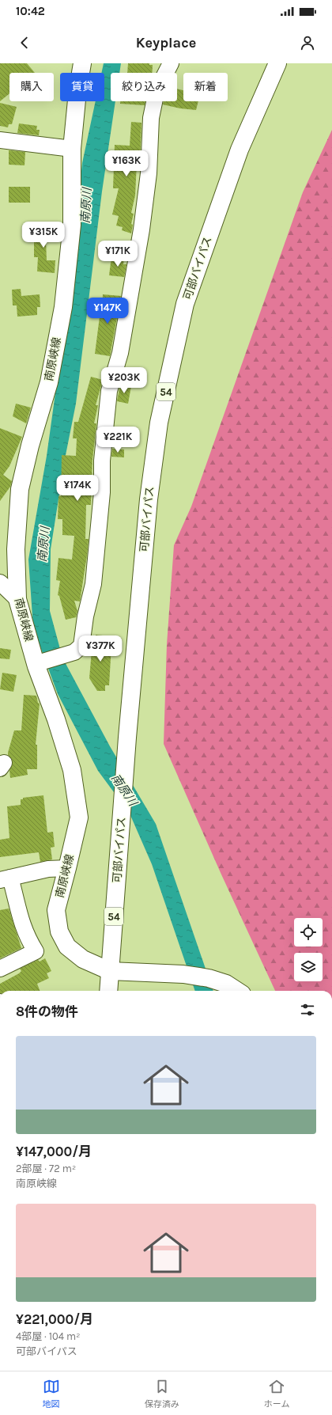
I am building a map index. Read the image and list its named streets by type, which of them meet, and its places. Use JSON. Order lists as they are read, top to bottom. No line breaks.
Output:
{"streets":{"main road":["可部バイパス","南原峡線","54"]},"crossings":[["可部バイパス","南原峡線"]],"water":["南原川"],"page":{"status":"10:42","header":"Keyplace","chip":["購入","賃貸","絞り込み","新着"],"price":["¥163K","¥315K","¥171K","¥147K","¥203K","¥221K","¥174K","¥377K"],"heading":"8件の物件","list":[{"name":"¥147,000/月","note":"2部屋 · 72 m² · 南原峡線"},{"name":"¥221,000/月","note":"4部屋 · 104 m² · 可部バイパス"}],"tabs":["地図","保存済み","ホーム"]}}
